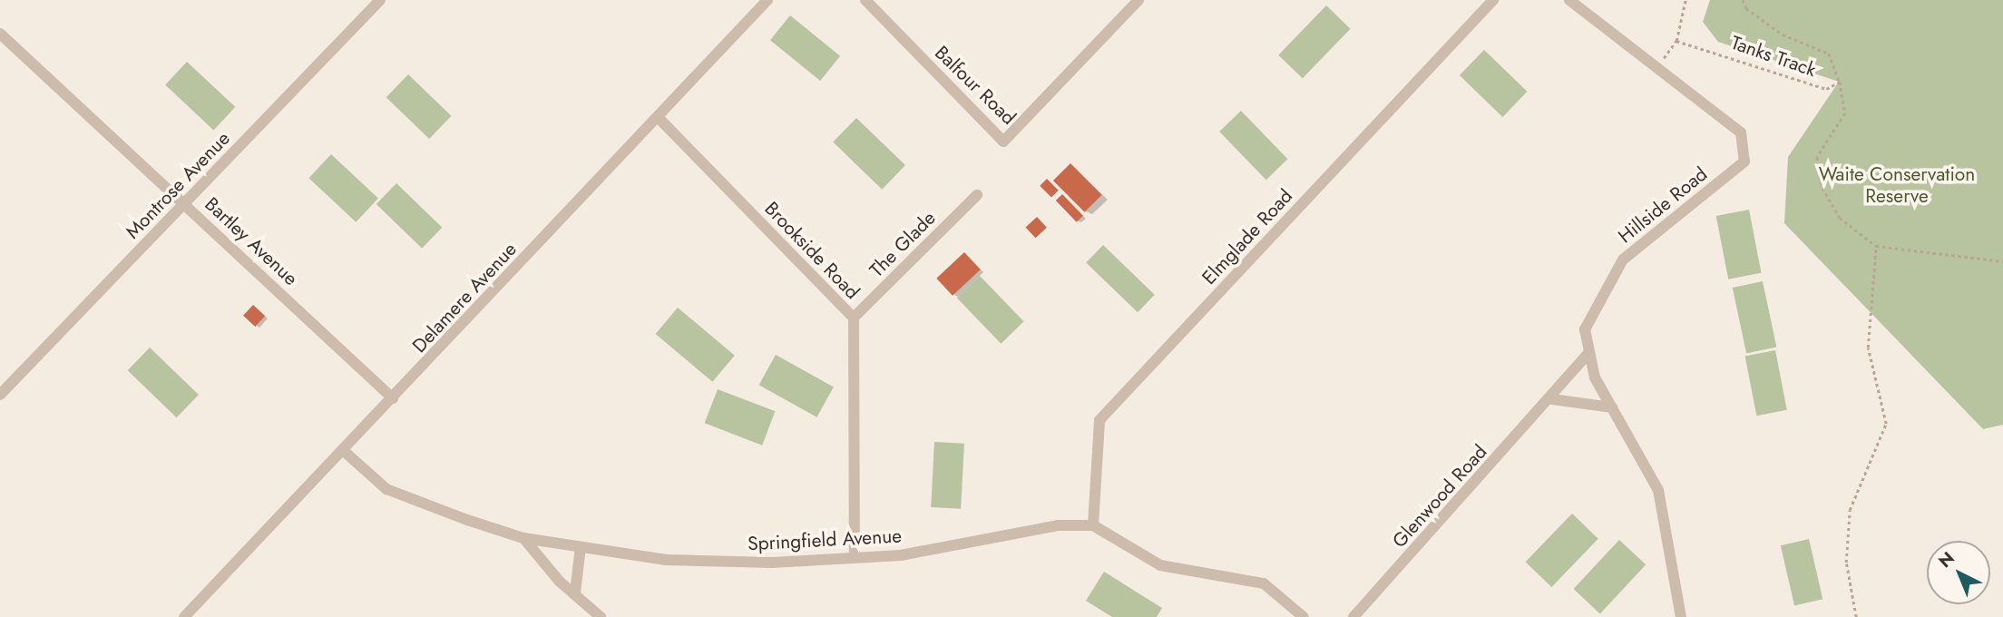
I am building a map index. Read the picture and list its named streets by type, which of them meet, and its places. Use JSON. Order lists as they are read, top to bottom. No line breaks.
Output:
{"streets":{"street":["Balfour Road","Montrose Avenue","Hillside Road","Elmglade Road","Bartley Avenue","The Glade","Brookside Road","Delamere Avenue","Glenwood Road","Springfield Avenue"],"path":["Tanks Track"]},"crossings":[["Montrose Avenue","Bartley Avenue"],["Hillside Road","Glenwood Road"],["Elmglade Road","Springfield Avenue"],["Bartley Avenue","Delamere Avenue"],["The Glade","Brookside Road"],["Brookside Road","Delamere Avenue"],["Brookside Road","Springfield Avenue"],["Delamere Avenue","Springfield Avenue"]],"parks":["Waite Conservation Reserve"],"north":"top left"}
